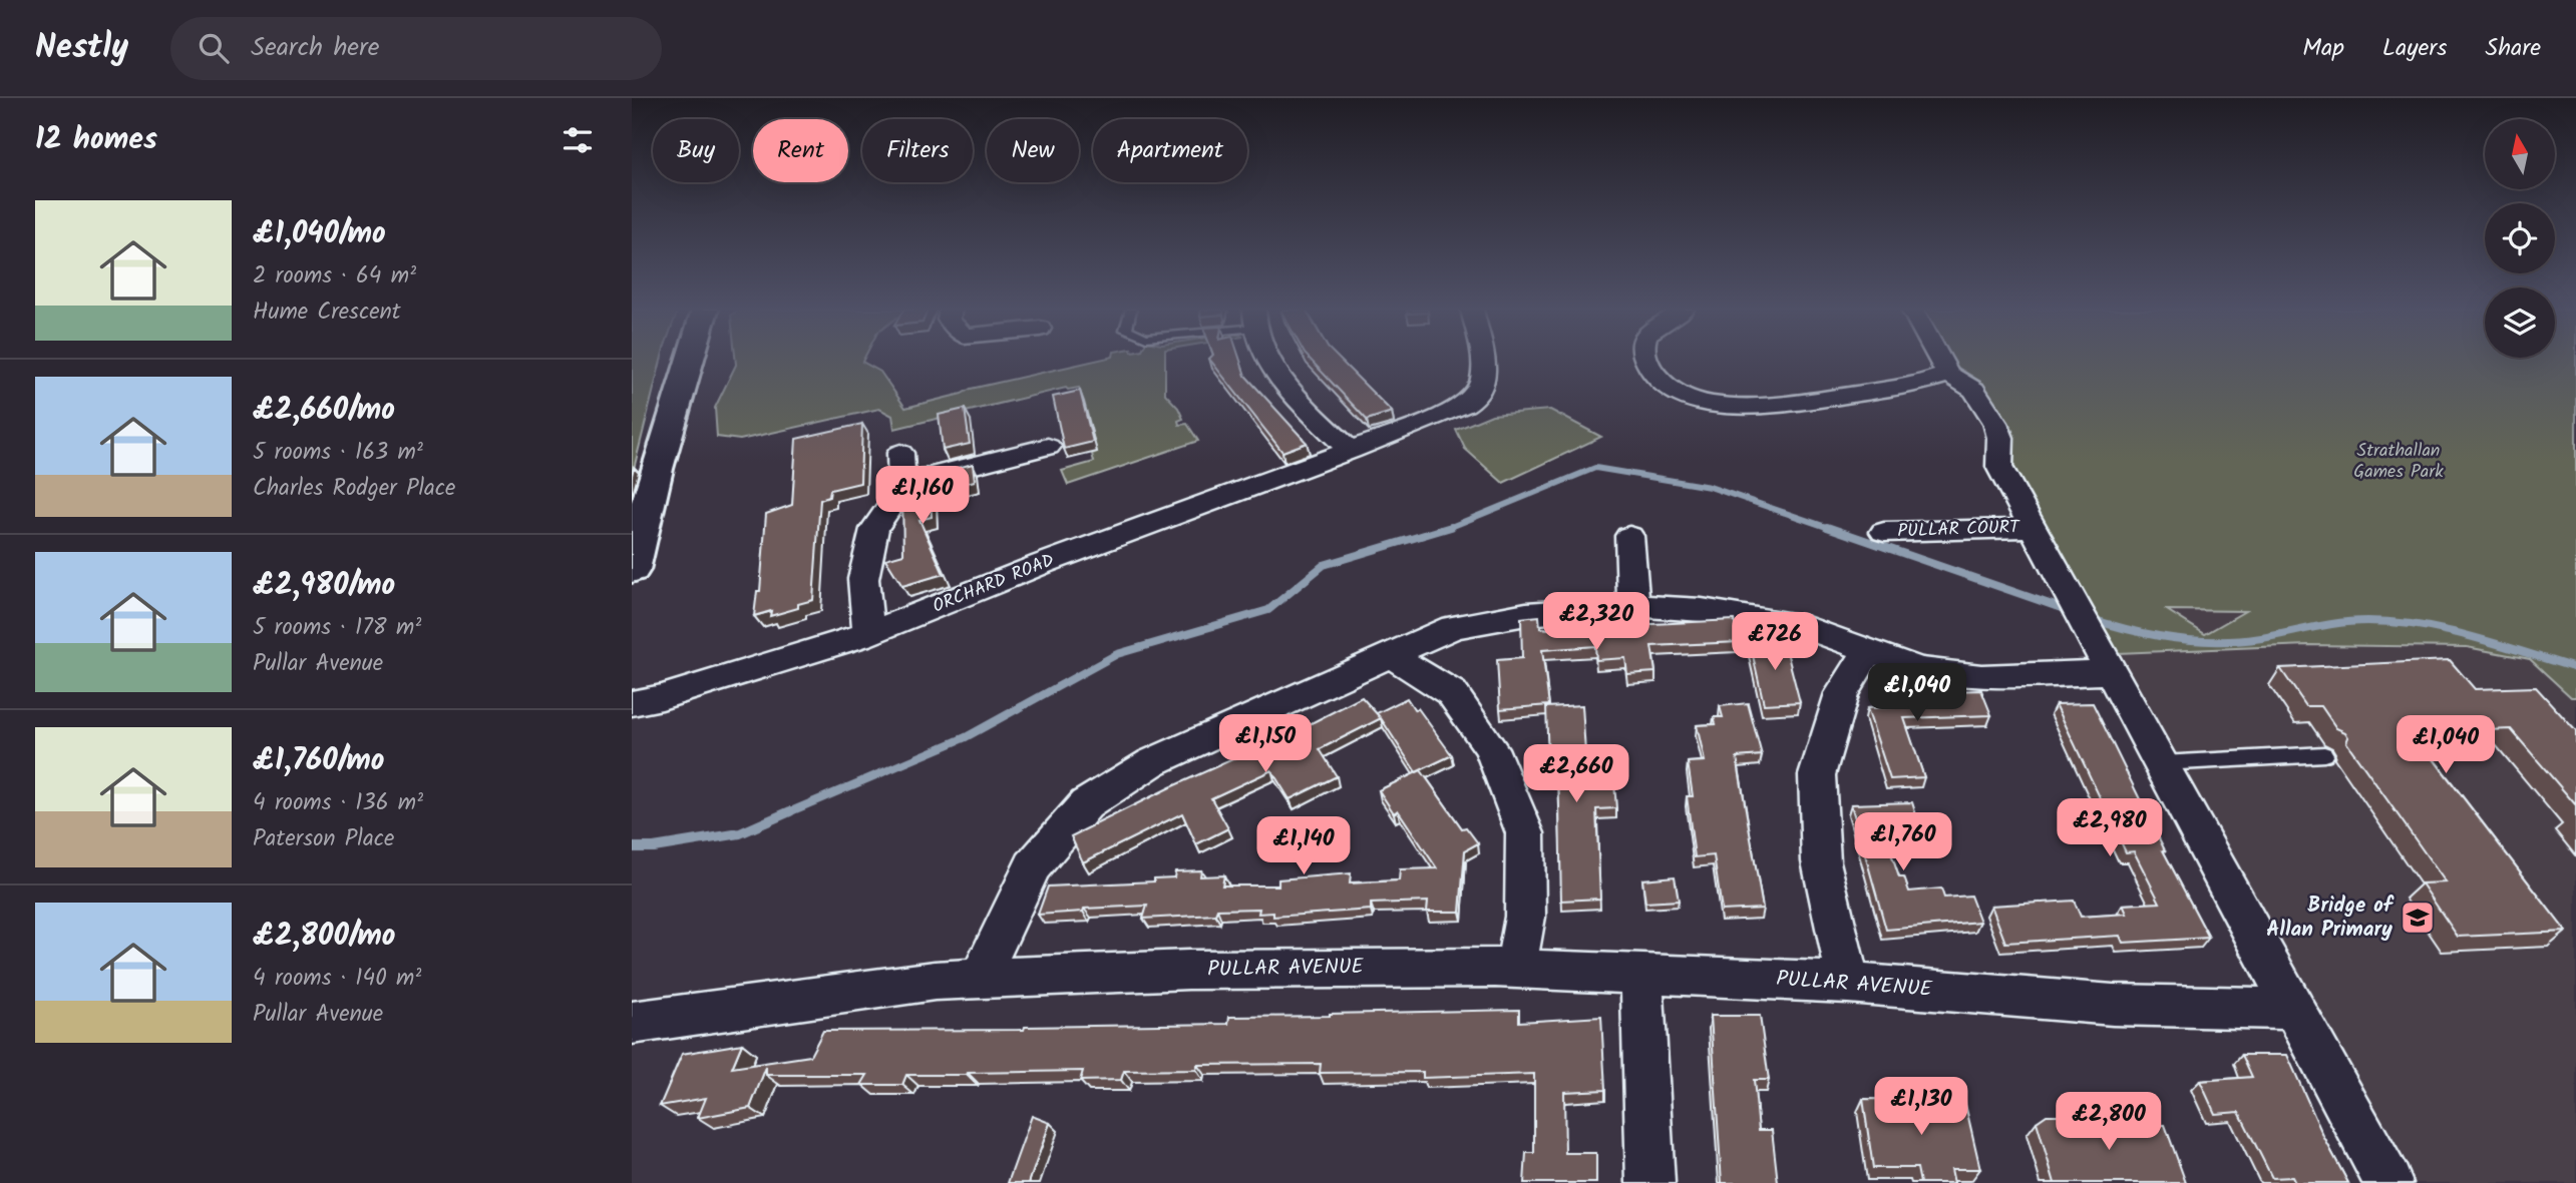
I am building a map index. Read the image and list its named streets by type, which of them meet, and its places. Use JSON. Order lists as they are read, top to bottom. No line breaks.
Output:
{"streets":{"street":["PULLAR COURT","ORCHARD ROAD","PULLAR AVENUE"]},"parks":["Strathallan Games Park"],"places":{"school or university":["Bridge of Allan Primary"]},"north":"top","page":{"header":"Nestly","search":"Search here","nav":["Map","Layers","Share"],"heading":"12 homes","chip":["Buy","Rent","Filters","New","Apartment"],"list":[{"name":"£1,040/mo","note":"2 rooms · 64 m² · Hume Crescent"},{"name":"£2,660/mo","note":"5 rooms · 163 m² · Charles Rodger Place"},{"name":"£2,980/mo","note":"5 rooms · 178 m² · Pullar Avenue"},{"name":"£1,760/mo","note":"4 rooms · 136 m² · Paterson Place"},{"name":"£2,800/mo","note":"4 rooms · 140 m² · Pullar Avenue"}],"price":["£1,160","£2,320","£726","£1,040","£1,150","£1,040","£2,660","£2,980","£1,760","£1,140","£1,130","£2,800"]}}
